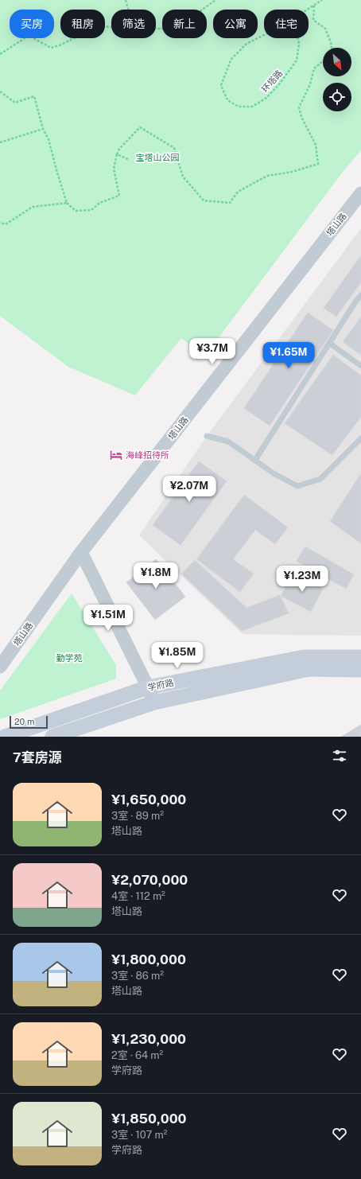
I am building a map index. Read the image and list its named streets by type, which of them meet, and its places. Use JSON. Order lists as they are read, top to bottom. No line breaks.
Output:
{"streets":{"main road":["学府路"],"street":["塔山路"],"path":["环塔路"]},"parks":["宝塔山公园","勤学苑"],"places":{"hotel":["海峰招待所"]},"scale_bar":"20 m","north":"bottom right","page":{"chip":["买房","租房","筛选","新上","公寓","住宅"],"price":["¥3.7M","¥1.65M","¥2.07M","¥1.8M","¥1.23M","¥1.51M","¥1.85M"],"scale":"20 m","heading":"7套房源","list":[{"name":"¥1,650,000","note":"3室 · 89 m² · 塔山路"},{"name":"¥2,070,000","note":"4室 · 112 m² · 塔山路"},{"name":"¥1,800,000","note":"3室 · 86 m² · 塔山路"},{"name":"¥1,230,000","note":"2室 · 64 m² · 学府路"},{"name":"¥1,850,000","note":"3室 · 107 m² · 学府路"}]}}
